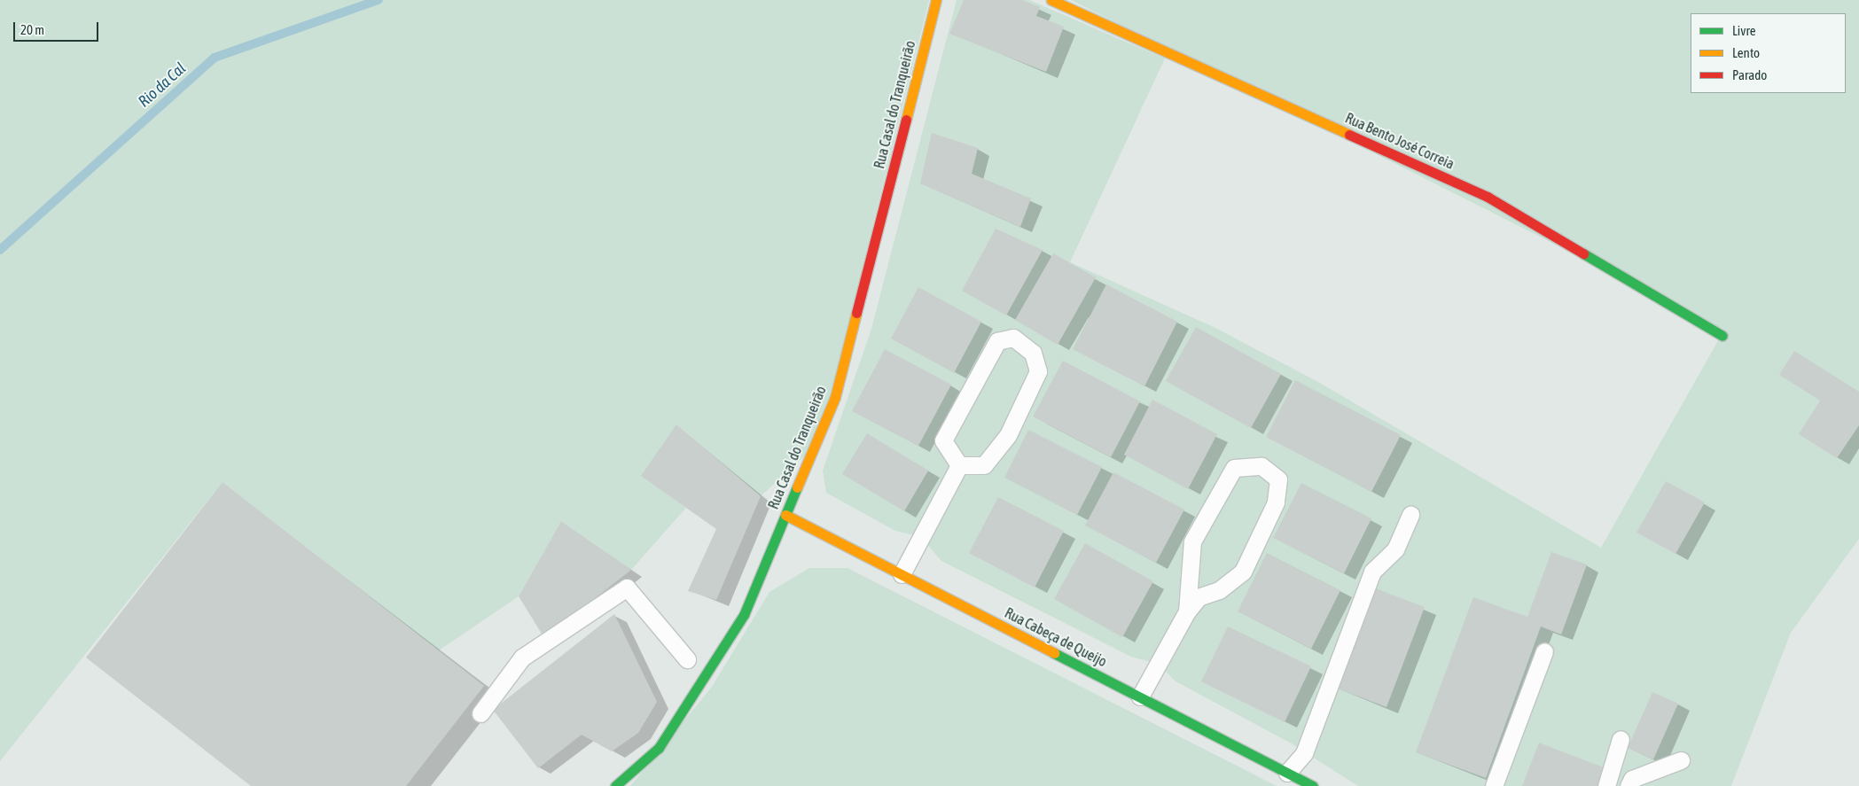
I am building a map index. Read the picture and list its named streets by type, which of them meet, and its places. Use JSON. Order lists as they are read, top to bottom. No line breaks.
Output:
{"streets":{"street":["Rua Casal do Tranqueirão","Rua Bento José Correia","Rua Cabeça de Queijo"]},"crossings":[["Rua Casal do Tranqueirão","Rua Cabeça de Queijo"]],"water":["Rio da Cal"],"legend":["Livre","Lento","Parado"],"scale_bar":"20 m"}
